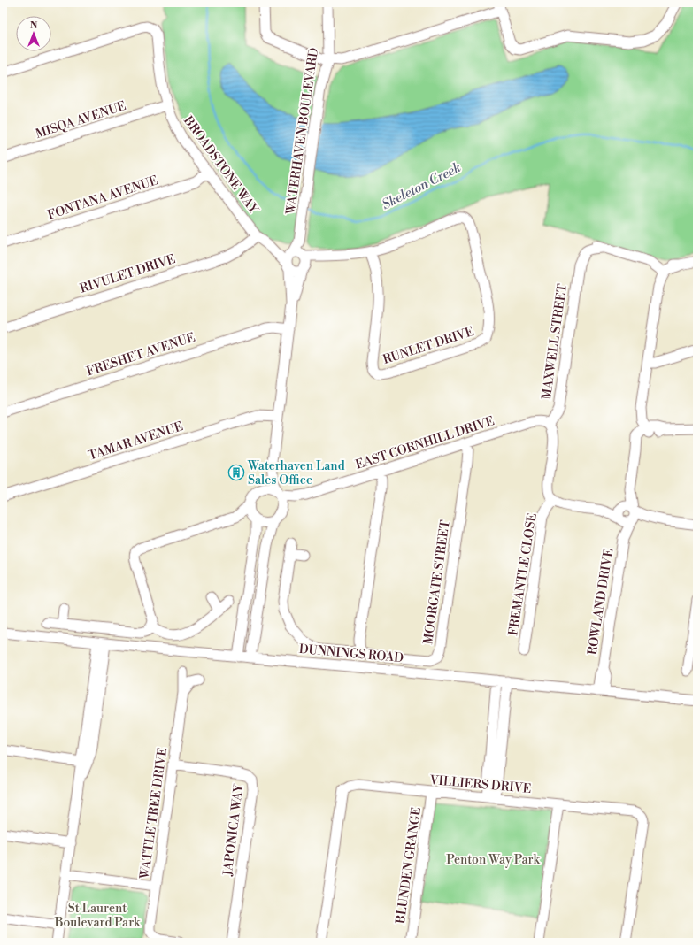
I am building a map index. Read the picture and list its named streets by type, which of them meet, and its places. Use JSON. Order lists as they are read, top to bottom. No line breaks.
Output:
{"streets":{"street":["MISQA AVENUE","WATERHAVEN BOULEVARD","BROADSTONE WAY","FONTANA AVENUE","RIVULET DRIVE","MAXWELL STREET","RUNLET DRIVE","FRESHET AVENUE","TAMAR AVENUE","EAST CORNHILL DRIVE","FREMANTLE CLOSE","MOORGATE STREET","ROWLAND DRIVE","DUNNINGS ROAD","VILLIERS DRIVE","WATTLE TREE DRIVE","JAPONICA WAY","BLUNDEN GRANGE"]},"crossings":[["MISQA AVENUE","BROADSTONE WAY"],["WATERHAVEN BOULEVARD","BROADSTONE WAY"],["BROADSTONE WAY","FONTANA AVENUE"],["BROADSTONE WAY","RIVULET DRIVE"],["BROADSTONE WAY","RUNLET DRIVE"],["MAXWELL STREET","EAST CORNHILL DRIVE"],["EAST CORNHILL DRIVE","MOORGATE STREET"],["ROWLAND DRIVE","DUNNINGS ROAD"],["VILLIERS DRIVE","BLUNDEN GRANGE"],["WATTLE TREE DRIVE","JAPONICA WAY"]],"water":["Skeleton Creek"],"parks":["Penton Way Park","St Laurent Boulevard Park"],"places":{"building":["Waterhaven Land Sales Office"]},"north":"top"}
